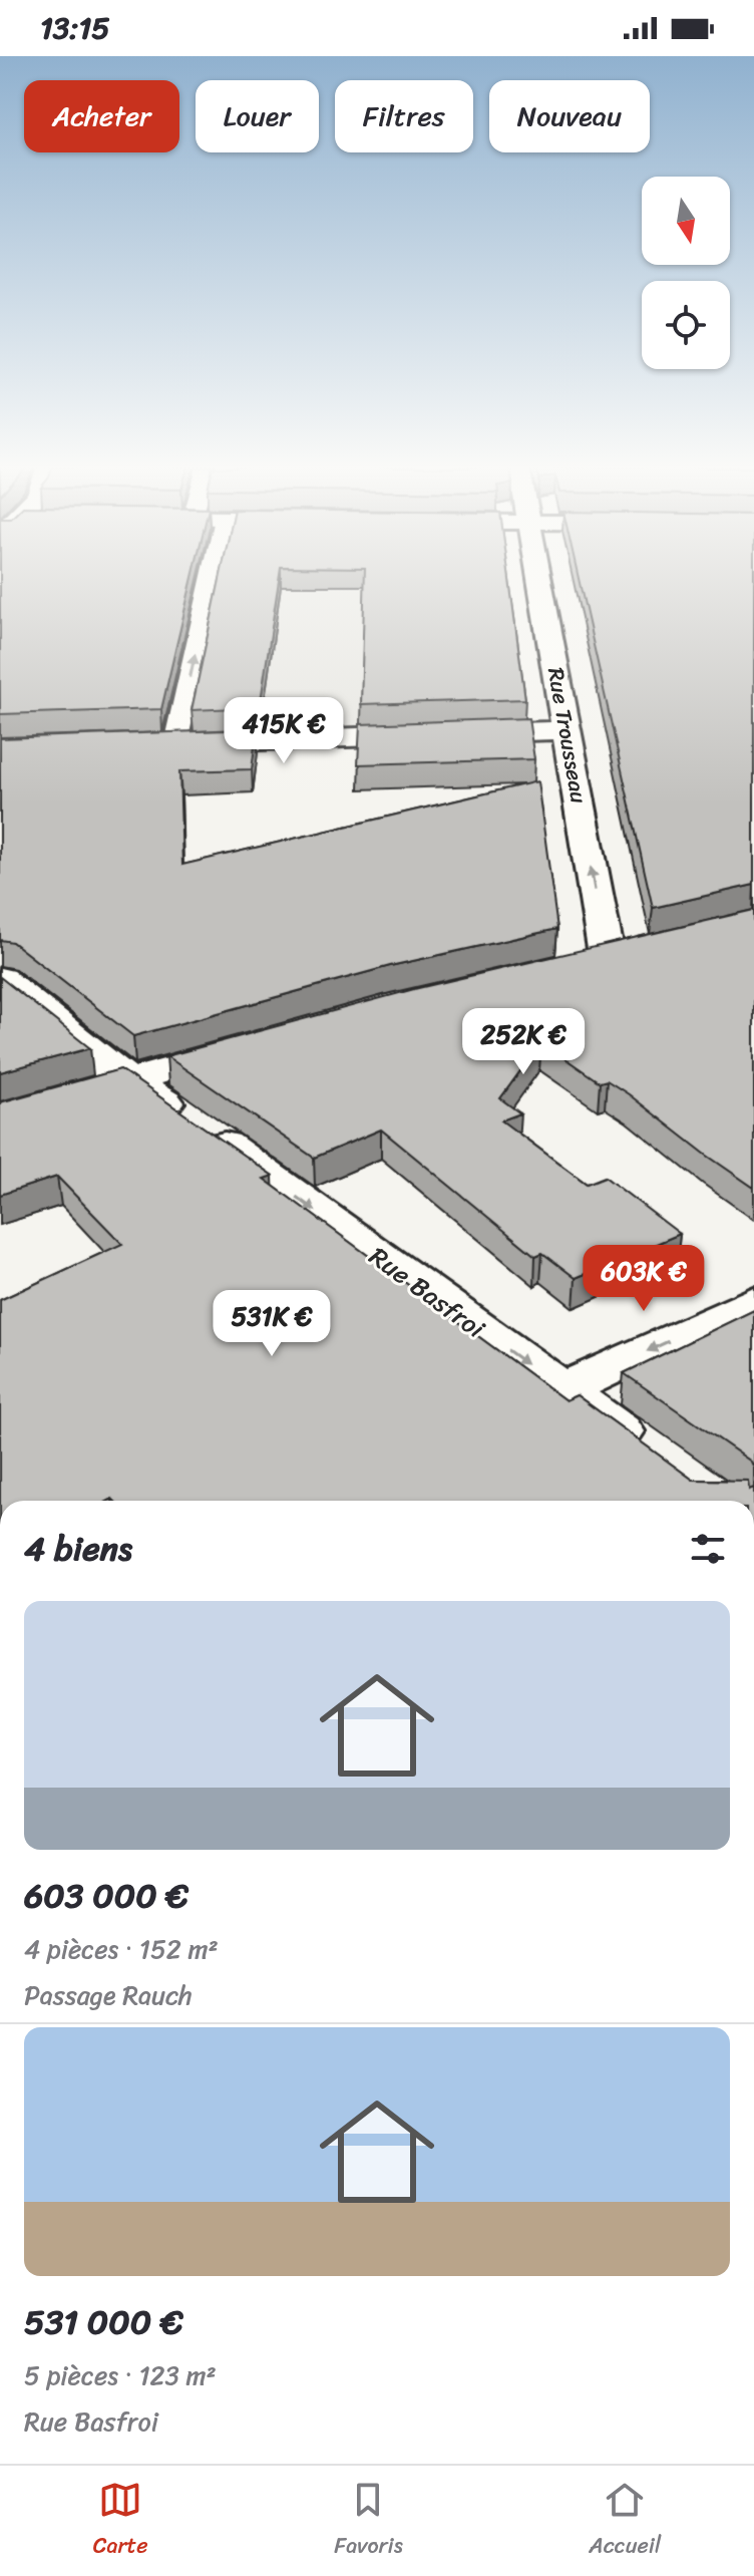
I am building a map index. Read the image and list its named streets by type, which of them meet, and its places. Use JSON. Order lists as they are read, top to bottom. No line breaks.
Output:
{"streets":{"street":["Rue Trousseau","Rue Basfroi"]},"one_way":["Rue Trousseau","Rue Basfroi"],"north":"bottom","page":{"status":"13:15","chip":["Acheter","Louer","Filtres","Nouveau"],"price":["415K €","252K €","603K €","531K €"],"heading":"4 biens","list":[{"name":"603 000 €","note":"4 pièces · 152 m² · Passage Rauch"},{"name":"531 000 €","note":"5 pièces · 123 m² · Rue Basfroi"}],"tabs":["Carte","Favoris","Accueil"]}}
